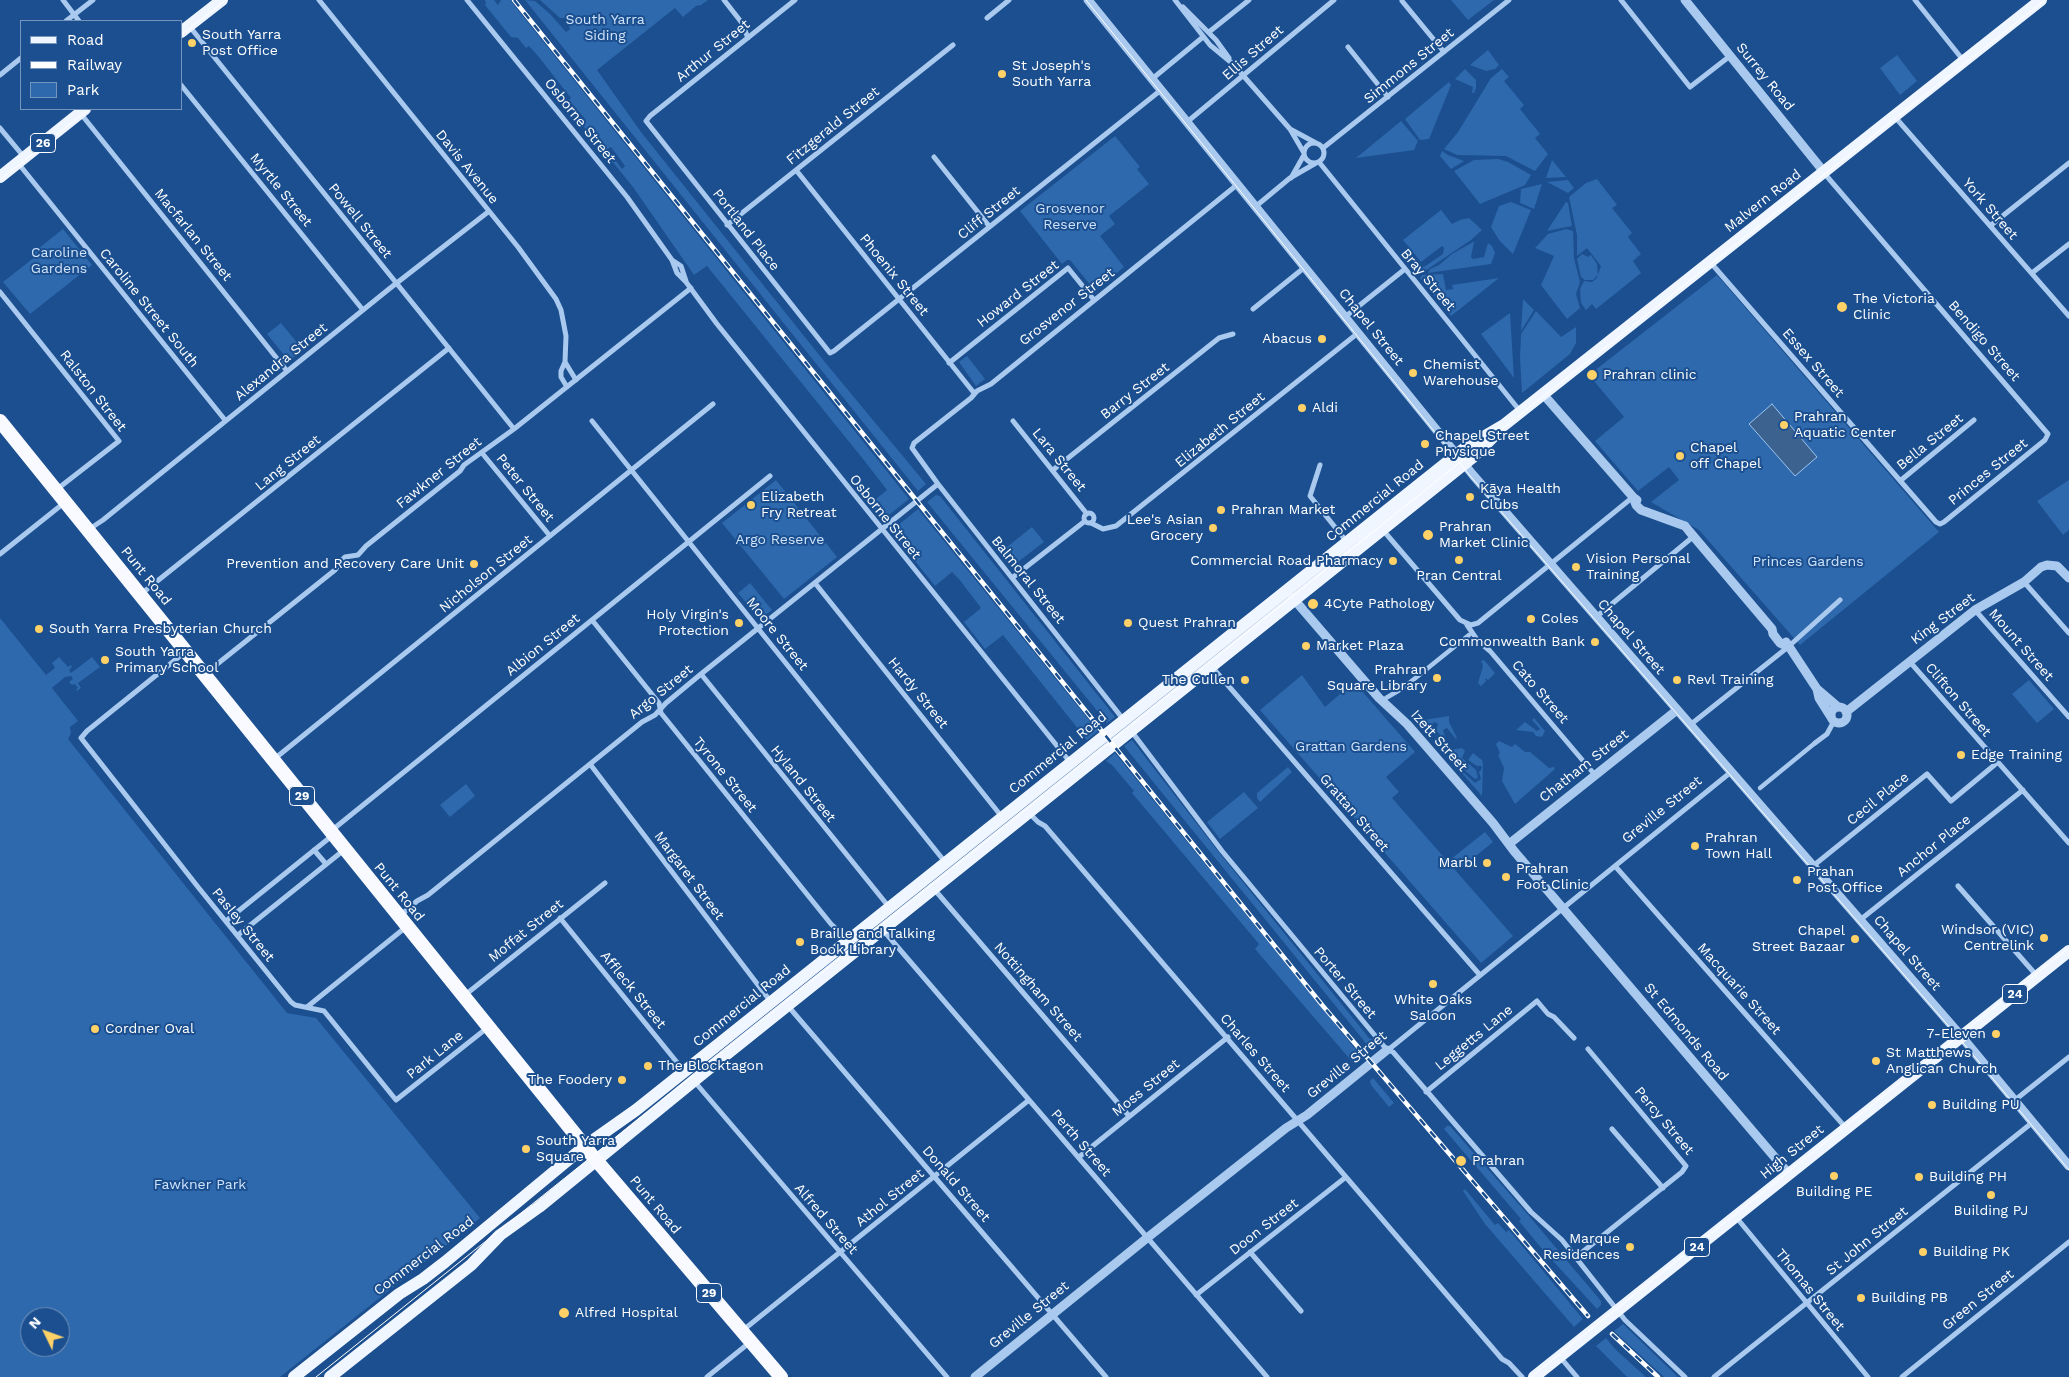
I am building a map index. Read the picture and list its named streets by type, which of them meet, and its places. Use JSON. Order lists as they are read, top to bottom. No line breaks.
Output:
{"streets":{"highway":["Punt Road","29"],"main road":["26","Malvern Road","Commercial Road","24","High Street"],"street":["Arthur Street","Ellis Street","Simmons Street","Surrey Road","Osborne Street","Fitzgerald Street","Davis Avenue","Myrtle Street","York Street","Cliff Street","Powell Street","Portland Place","Macfarlan Street","Phoenix Street","Bray Street","Howard Street","Grosvenor Street","Caroline Street South","Chapel Street","Bendigo Street","Alexandra Street","Essex Street","Ralston Street","Barry Street","Elizabeth Street","Bella Street","Lara Street","Lang Street","Princes Street","Fawkner Street","Peter Street","Nicholson Street","Balmoral Street","King Street","Moore Street","Albion Street","Mount Street","Argo Street","Cato Street","Hardy Street","Clifton Street","Izett Street","Chatham Street","Tyrone Street","Hyland Street","Cecil Place","Greville Street","Grattan Street","Anchor Place","Margaret Street","Pasley Street","Moffat Street","Porter Street","Macquarie Street","Affleck Street","Nottingham Street","St Edmonds Road","Leggetts Lane","Charles Street","Park Lane","Moss Street","Percy Street","Perth Street","Donald Street","Athol Street","Alfred Street","Doon Street","St John Street","Thomas Street","Green Street"]},"crossings":[["Arthur Street","Portland Place"],["Ellis Street","Chapel Street"],["Simmons Street","Bray Street"],["Surrey Road","Malvern Road"],["Surrey Road","Bendigo Street"],["Osborne Street","Fawkner Street"],["Osborne Street","Commercial Road"],["Osborne Street","Argo Street"],["Fitzgerald Street","Portland Place"],["Fitzgerald Street","Phoenix Street"],["26","Macfarlan Street"],["26","Caroline Street South"],["Davis Avenue","Alexandra Street"],["Davis Avenue","Fawkner Street"],["Myrtle Street","Alexandra Street"],["Malvern Road","York Street"],["Malvern Road","Bray Street"],["Malvern Road","Bendigo Street"],["Malvern Road","Essex Street"],["Malvern Road","Commercial Road"],["Cliff Street","Portland Place"],["Cliff Street","Phoenix Street"],["Cliff Street","Chapel Street"],["Powell Street","Alexandra Street"],["Powell Street","Lang Street"],["Powell Street","Fawkner Street"],["Macfarlan Street","Alexandra Street"],["Phoenix Street","Howard Street"],["Phoenix Street","Grosvenor Street"],["Howard Street","Grosvenor Street"],["Grosvenor Street","Chapel Street"],["Grosvenor Street","Balmoral Street"],["Caroline Street South","Alexandra Street"],["Chapel Street","Elizabeth Street"],["Chapel Street","Commercial Road"],["Chapel Street","Chatham Street"],["Chapel Street","Cecil Place"],["Chapel Street","Greville Street"],["Chapel Street","Anchor Place"],["Chapel Street","High Street"],["Chapel Street","St John Street"],["Bendigo Street","Princes Street"],["Alexandra Street","Punt Road"],["Essex Street","Bella Street"],["Essex Street","Princes Street"],["Ralston Street","Punt Road"],["Barry Street","Lara Street"],["Elizabeth Street","Lara Street"],["Lang Street","Punt Road"],["Fawkner Street","Peter Street"],["Fawkner Street","Punt Road"],["Peter Street","Nicholson Street"],["Commercial Road","Punt Road"],["Commercial Road","Balmoral Street"],["Commercial Road","Moore Street"],["Commercial Road","Cato Street"],["Commercial Road","Hardy Street"],["Commercial Road","Izett Street"],["Commercial Road","Tyrone Street"],["Commercial Road","Hyland Street"],["Commercial Road","Grattan Street"],["Commercial Road","Margaret Street"],["Commercial Road","Porter Street"],["Commercial Road","Affleck Street"],["Commercial Road","Nottingham Street"],["Commercial Road","Charles Street"],["Commercial Road","Perth Street"],["Commercial Road","Donald Street"],["Commercial Road","Alfred Street"],["Nicholson Street","Punt Road"],["Nicholson Street","Moore Street"],["Punt Road","Albion Street"],["Punt Road","Argo Street"],["Punt Road","Pasley Street"],["Punt Road","Moffat Street"],["Punt Road","Park Lane"],["Punt Road","Athol Street"],["Balmoral Street","Argo Street"],["Balmoral Street","Porter Street"],["King Street","Mount Street"],["King Street","Clifton Street"],["Moore Street","Albion Street"],["Moore Street","Argo Street"],["Albion Street","Tyrone Street"],["Albion Street","Pasley Street"],["Argo Street","Hardy Street"],["Argo Street","Tyrone Street"],["Argo Street","Hyland Street"],["Argo Street","Margaret Street"],["Argo Street","Pasley Street"],["Cato Street","Chatham Street"],["Clifton Street","Cecil Place"],["Clifton Street","Anchor Place"],["Izett Street","Chatham Street"],["Izett Street","Greville Street"],["Izett Street","St Edmonds Road"],["Greville Street","Grattan Street"],["Greville Street","Porter Street"],["Greville Street","Macquarie Street"],["Greville Street","St Edmonds Road"],["Greville Street","Charles Street"],["Greville Street","Perth Street"],["Greville Street","Donald Street"],["Pasley Street","Park Lane"],["Moffat Street","Affleck Street"],["Porter Street","Leggetts Lane"],["Porter Street","Percy Street"],["Porter Street","High Street"],["Macquarie Street","High Street"],["Affleck Street","Alfred Street"],["Nottingham Street","Moss Street"],["St Edmonds Road","High Street"],["Charles Street","Moss Street"],["Charles Street","Doon Street"],["Moss Street","Perth Street"],["Perth Street","Athol Street"],["Perth Street","Doon Street"],["High Street","Thomas Street"],["Donald Street","Athol Street"],["Athol Street","Alfred Street"],["St John Street","Thomas Street"]],"parks":["South Yarra Siding","Grosvenor Reserve","Caroline Gardens","Argo Reserve","Princes Gardens","Grattan Gardens","Fawkner Park"],"places":["South Yarra Post Office","St Joseph's South Yarra","The Victoria Clinic","Abacus","Chemist Warehouse","Prahran clinic","Aldi","Prahran Aquatic Center","Chapel Street Physique","Chapel off Chapel","Kāya Health Clubs","Elizabeth Fry Retreat","Prahran Market","Lee's Asian Grocery","Prahran Market Clinic","Pran Central","Commercial Road Pharmacy","Prevention and Recovery Care Unit","Vision Personal Training","4Cyte Pathology","Coles","Holy Virgin's Protection","Quest Prahran","South Yarra Presbyterian Church","Commonwealth Bank","Market Plaza","South Yarra Primary School","Prahran Square Library","The Cullen","Revl Training","Edge Training","Prahran Town Hall","Marbl","Prahran Foot Clinic","Prahan Post Office","Windsor (VIC) Centrelink","Chapel Street Bazaar","Braille and Talking Book Library","White Oaks Saloon","Cordner Oval","7-Eleven","St Matthews Anglican Church","The Blocktagon","The Foodery","Building PU","South Yarra Square","Prahran","Building PE","Building PH","Building PJ","Marque Residences","Building PK","Building PB","Alfred Hospital"],"legend":["Road","Railway","Park"],"north":"top left"}
